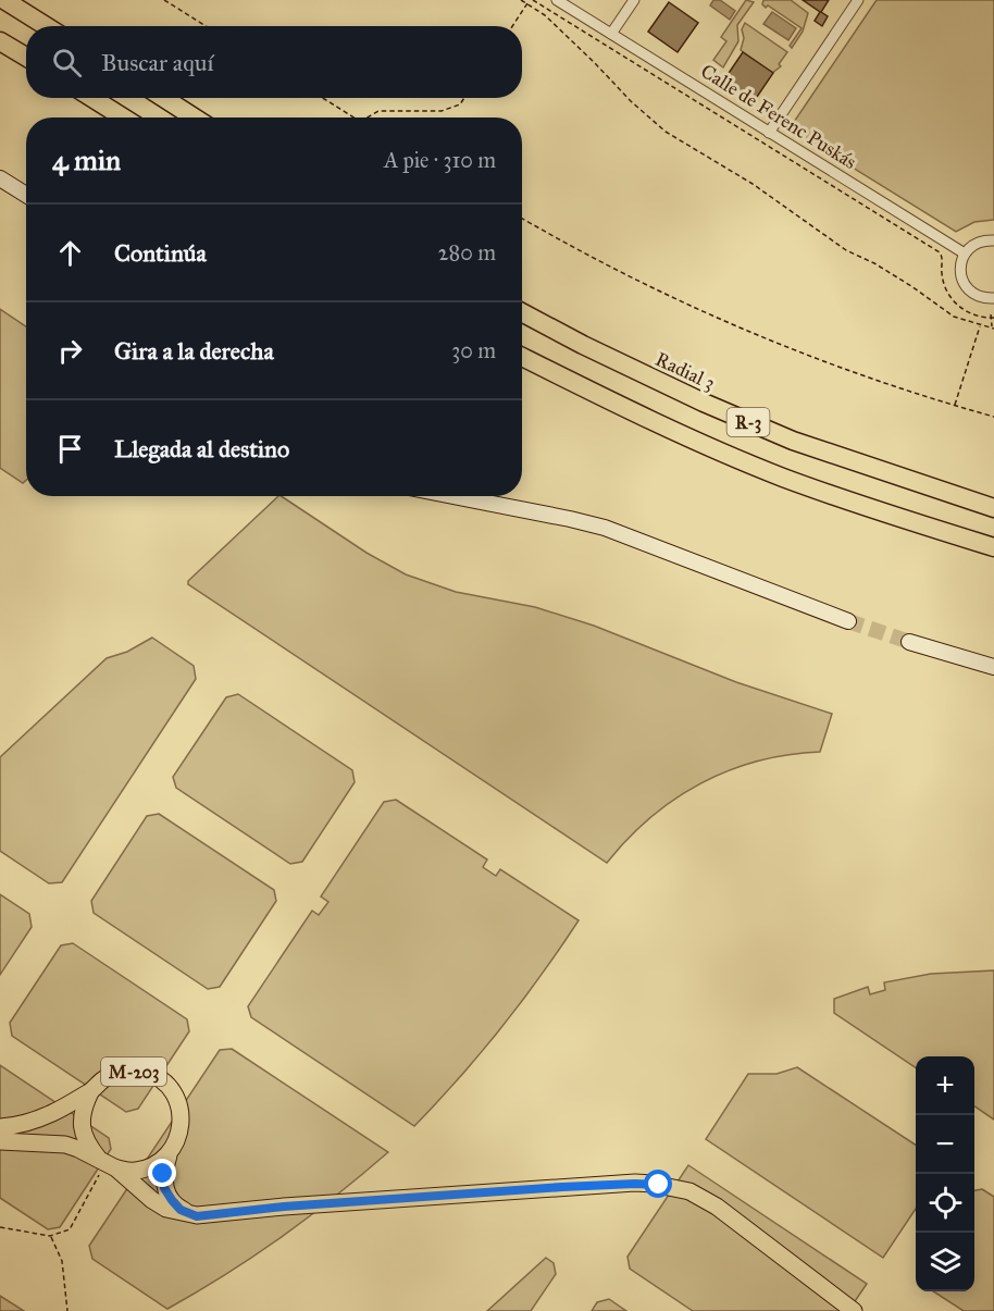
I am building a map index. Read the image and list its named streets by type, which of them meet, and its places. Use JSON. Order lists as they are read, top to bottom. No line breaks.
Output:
{"streets":{"highway":["Radial 3","R-3"],"main road":["M-203"],"street":["Calle de Ferenc Puskás"]},"page":{"search":"Buscar aquí","heading":["4 min","A pie · 310 m"],"list":[["Continúa","280 m"],["Gira a la derecha","30 m"],"Llegada al destino"],"map_buttons":["+","−"]}}
